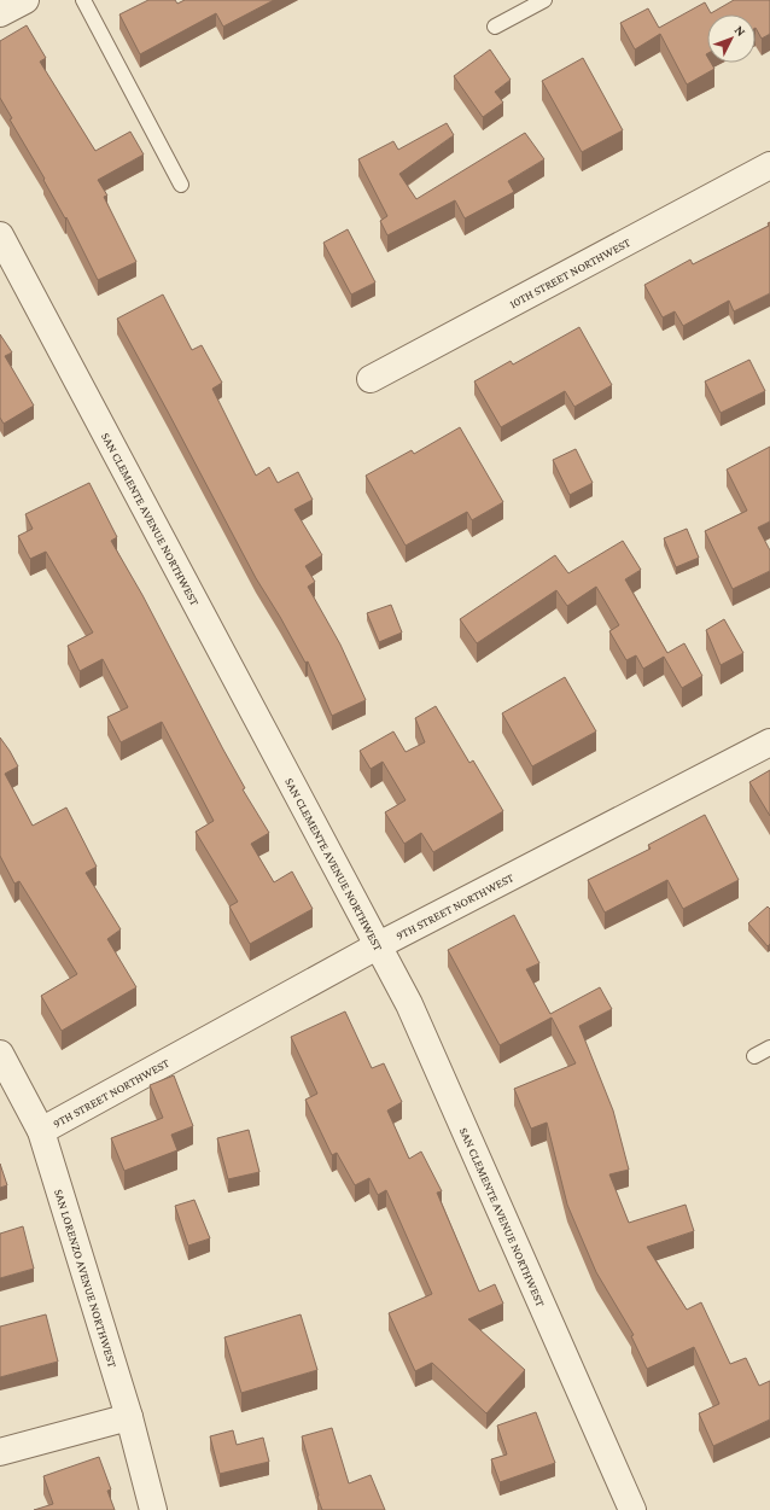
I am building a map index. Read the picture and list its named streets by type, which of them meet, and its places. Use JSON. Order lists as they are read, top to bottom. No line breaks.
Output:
{"streets":{"street":["10TH STREET NORTHWEST","SAN CLEMENTE AVENUE NORTHWEST","9TH STREET NORTHWEST","SAN LORENZO AVENUE NORTHWEST"]},"crossings":[["SAN CLEMENTE AVENUE NORTHWEST","9TH STREET NORTHWEST"],["9TH STREET NORTHWEST","SAN LORENZO AVENUE NORTHWEST"]],"north":"top right"}
